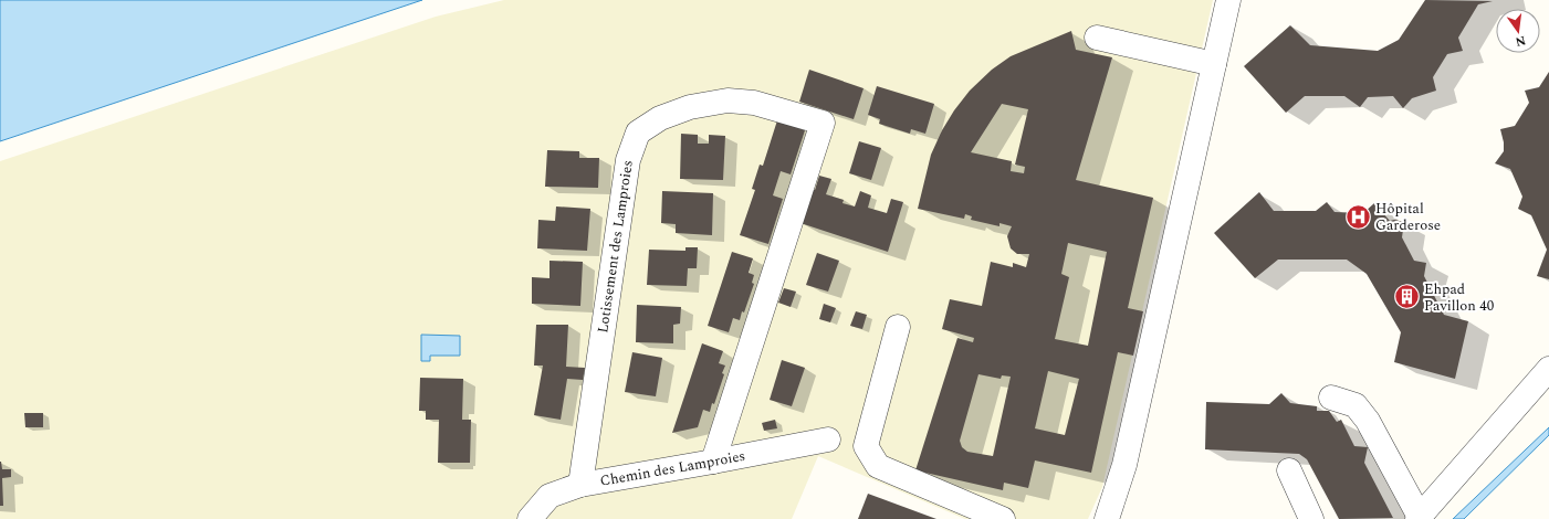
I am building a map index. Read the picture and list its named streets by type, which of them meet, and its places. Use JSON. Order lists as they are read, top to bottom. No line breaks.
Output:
{"streets":{"street":["Lotissement des Lamproies","Chemin des Lamproies"]},"crossings":[["Lotissement des Lamproies","Chemin des Lamproies"]],"places":{"hospital":["Hôpital Garderose"],"building":["Ehpad Pavillon 40"]},"north":"bottom"}
